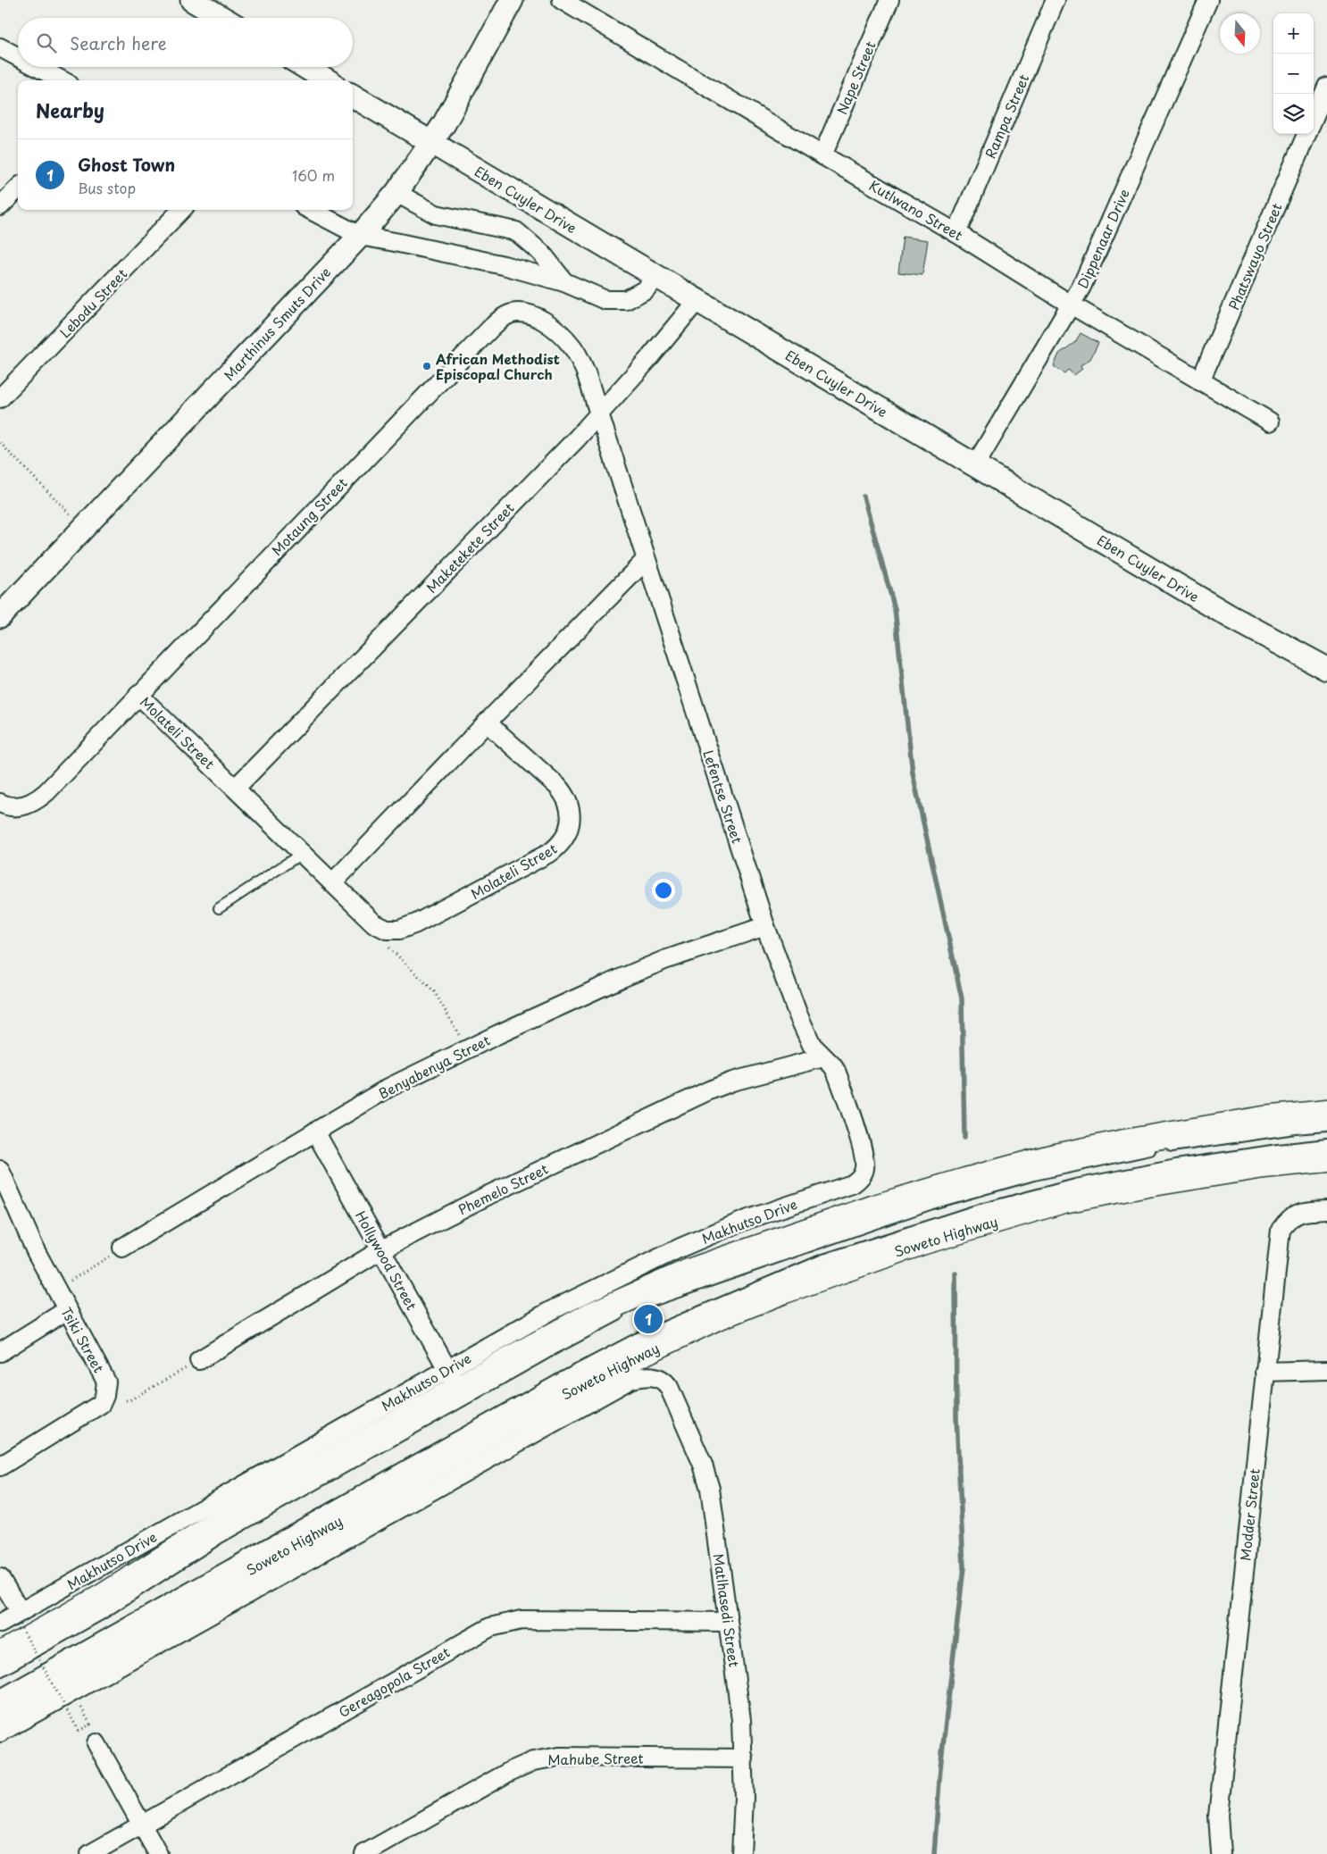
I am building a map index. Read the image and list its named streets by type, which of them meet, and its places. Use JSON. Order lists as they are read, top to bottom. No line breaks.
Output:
{"streets":{"main road":["Soweto Highway"],"street":["Nape Street","Rampa Street","Eben Cuyler Drive","Kutlwano Street","Dippenaar Drive","Phatswayo Street","Lebodu Street","Marthinus Smuts Drive","Motaung Street","Maketekete Street","Molateli Street","Lefentse Street","Benyabenya Street","Phemelo Street","Makhutso Drive","Hollywood Street","Tsiki Street","Modder Street","Matlhasedi Street","Gereagopola Street","Mahube Street"]},"crossings":[["Nape Street","Kutlwano Street"],["Rampa Street","Kutlwano Street"],["Eben Cuyler Drive","Dippenaar Drive"],["Eben Cuyler Drive","Marthinus Smuts Drive"],["Eben Cuyler Drive","Maketekete Street"],["Kutlwano Street","Dippenaar Drive"],["Kutlwano Street","Phatswayo Street"],["Motaung Street","Maketekete Street"],["Motaung Street","Molateli Street"],["Motaung Street","Lefentse Street"],["Maketekete Street","Molateli Street"],["Maketekete Street","Lefentse Street"],["Lefentse Street","Benyabenya Street"],["Lefentse Street","Phemelo Street"],["Lefentse Street","Makhutso Drive"],["Benyabenya Street","Hollywood Street"],["Phemelo Street","Hollywood Street"],["Makhutso Drive","Hollywood Street"],["Matlhasedi Street","Gereagopola Street"],["Matlhasedi Street","Mahube Street"]],"places":["African Methodist Episcopal Church"],"north":"bottom","page":{"map_buttons":["+","−"],"search":"Search here","heading":"Nearby","list":[{"mark":"1","name":"Ghost Town","note":"Bus stop","value":"160 m"}],"pins":"1"}}
